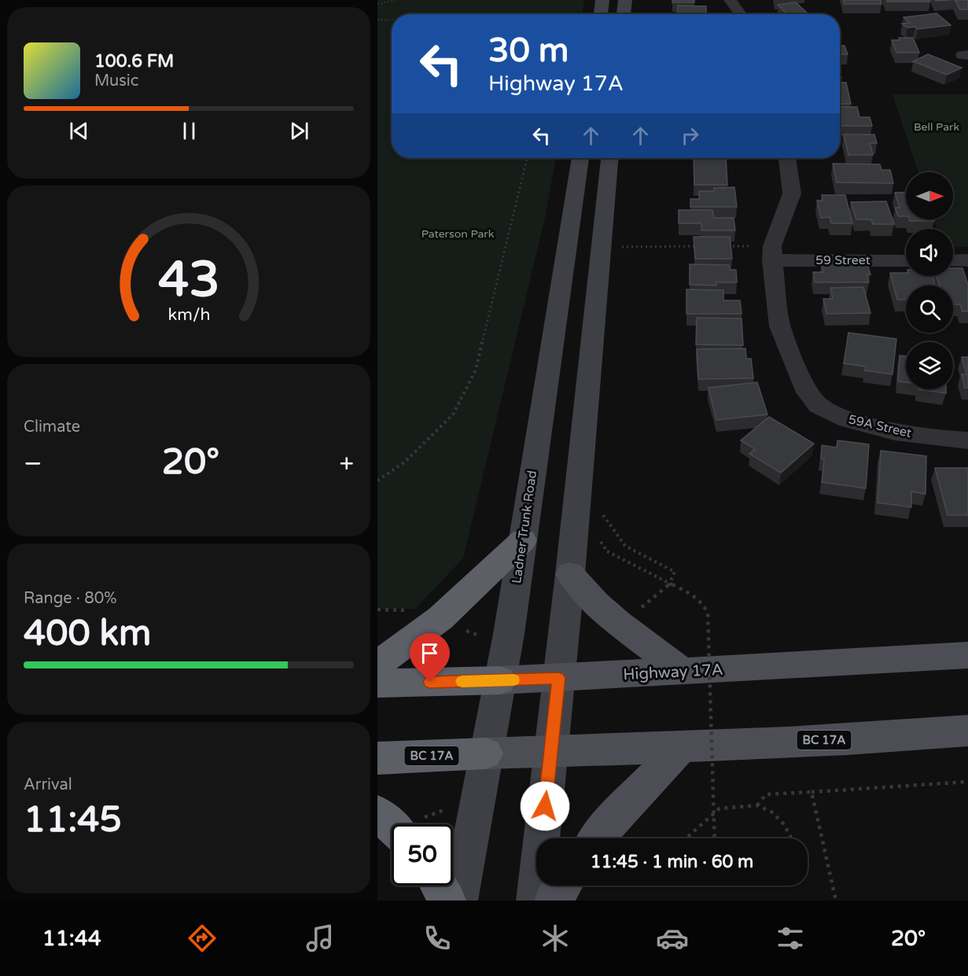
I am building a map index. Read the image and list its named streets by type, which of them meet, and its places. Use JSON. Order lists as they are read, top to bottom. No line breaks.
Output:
{"streets":{"highway":["Highway 17A","BC 17A"],"main road":["Ladner Trunk Road"],"street":["59 Street","59A Street"]},"crossings":[["59 Street","59A Street"],["Ladner Trunk Road","Highway 17A"],["Ladner Trunk Road","BC 17A"]],"parks":["Bell Park","Paterson Park"],"north":"right","page":{"turn":["30 m","Highway 17A"],"song":["100.6 FM","Music"],"tile":["Climate",["Range · 80%","400 km"],["Arrival","11:45"]],"heat":["−","20°","+"],"limit":"50","trip":"11:45 · 1 min · 60 m","tabs":["11:44","20°"],"gauge":["43","km/h"]}}
